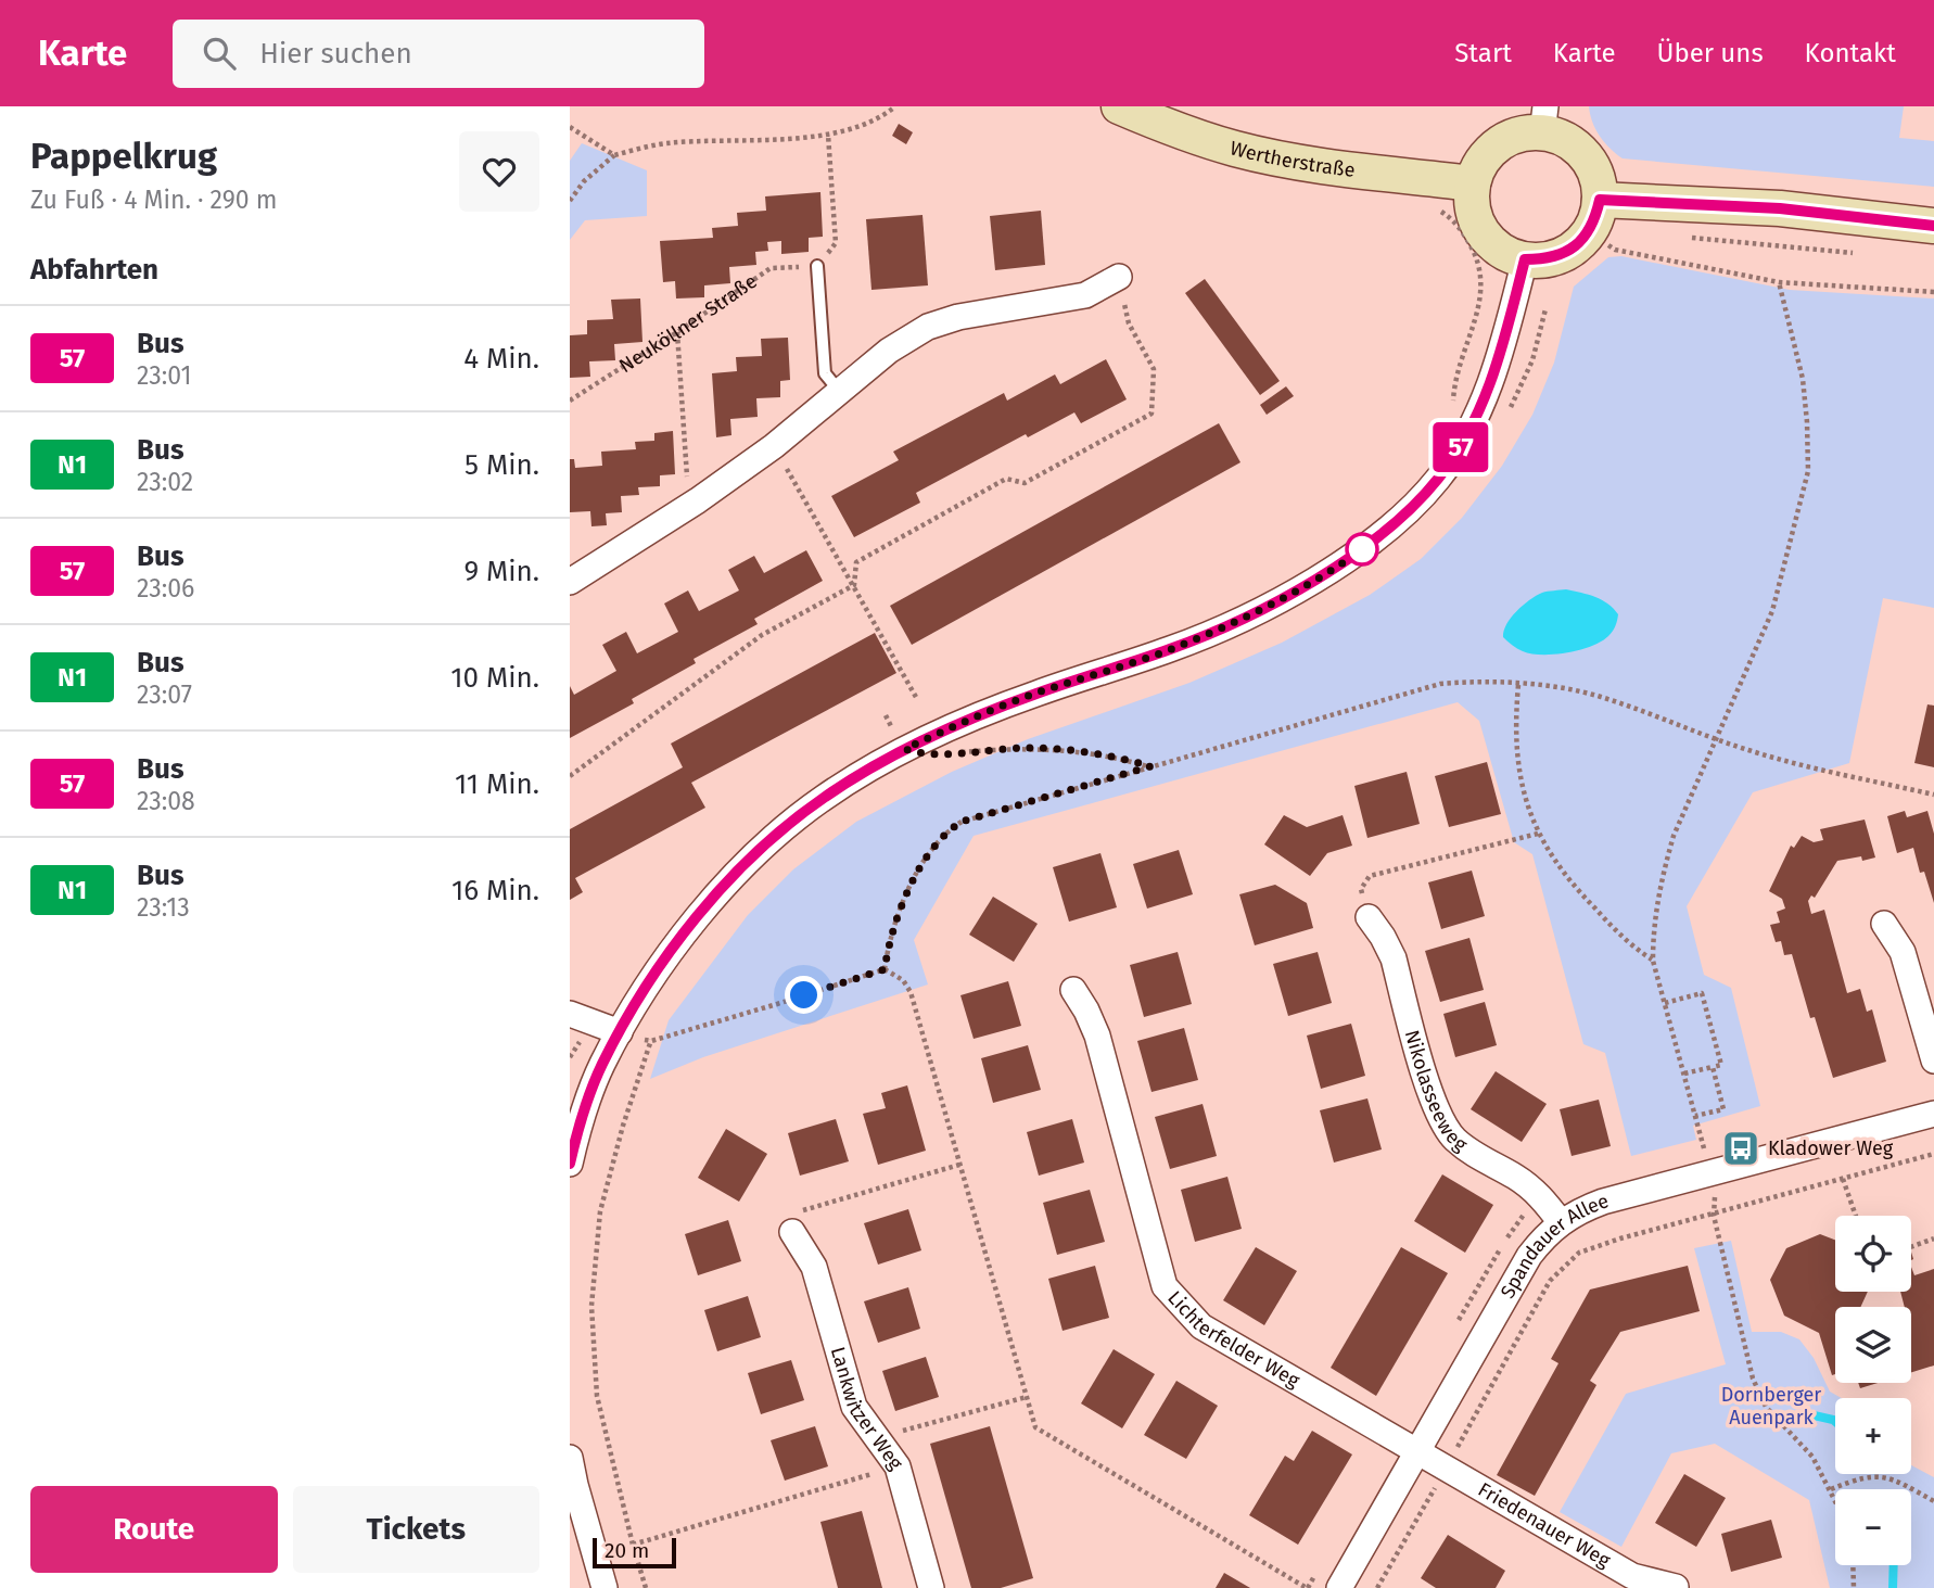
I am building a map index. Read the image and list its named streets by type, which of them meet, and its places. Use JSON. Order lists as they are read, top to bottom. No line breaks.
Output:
{"streets":{"main road":["Wertherstraße"],"street":["Nikolasseeweg","Spandauer Allee","Lichterfelder Weg","Lankwitzer Weg","Friedenauer Weg"],"path":["Neuköllner Straße"]},"crossings":[["Nikolasseeweg","Spandauer Allee"],["Spandauer Allee","Lichterfelder Weg"],["Spandauer Allee","Friedenauer Weg"],["Lichterfelder Weg","Friedenauer Weg"]],"parks":["Dornberger Auenpark"],"places":{"bus stop":["Kladower Weg"]},"lines":["bus line 57"],"scale_bar":"20 m","page":{"header":"Karte","search":"Hier suchen","nav":["Start","Karte","Über uns","Kontakt"],"heading":[["Pappelkrug","Zu Fuß · 4 Min. · 290 m"],"Abfahrten"],"on_map":"57","list":[{"mark":"57","name":"Bus","note":"23:01","value":"4 Min."},{"mark":"N1","name":"Bus","note":"23:02","value":"5 Min."},{"mark":"57","name":"Bus","note":"23:06","value":"9 Min."},{"mark":"N1","name":"Bus","note":"23:07","value":"10 Min."},{"mark":"57","name":"Bus","note":"23:08","value":"11 Min."},{"mark":"N1","name":"Bus","note":"23:13","value":"16 Min."}],"map_buttons":["+","−"],"buttons":["Route","Tickets"],"scale":"20 m"}}
